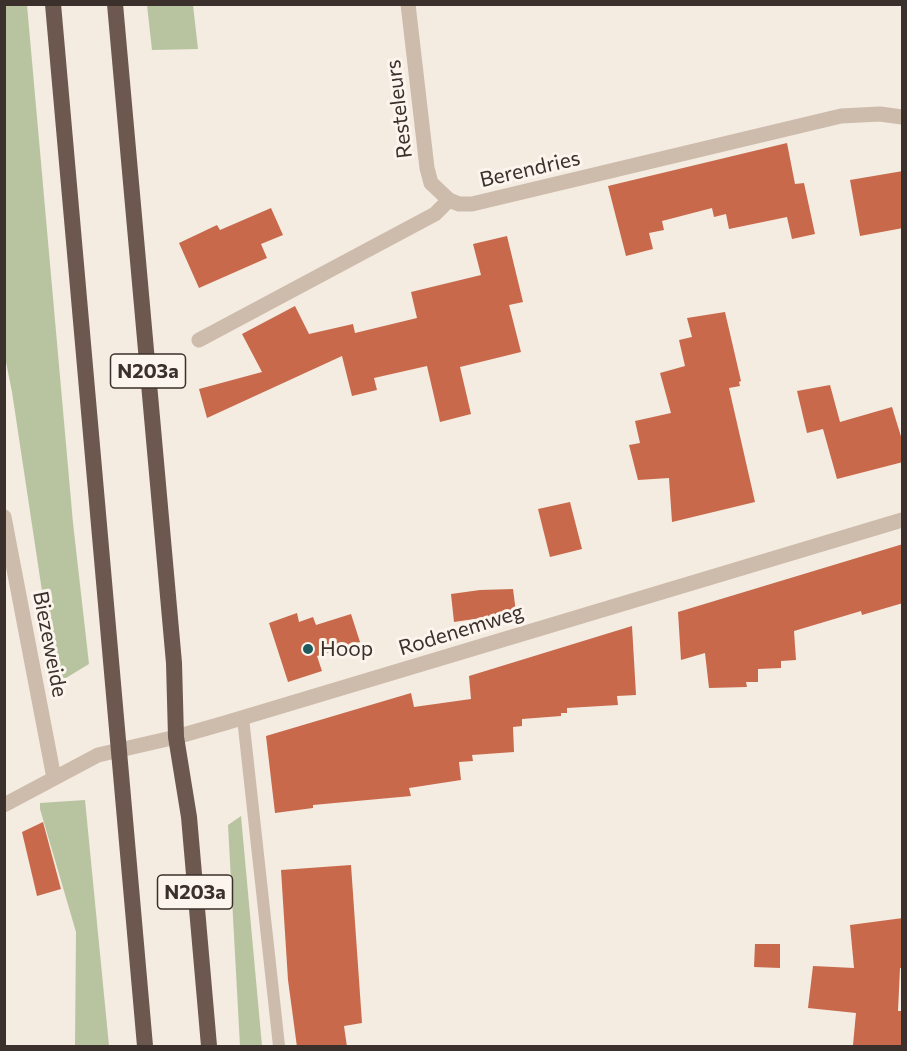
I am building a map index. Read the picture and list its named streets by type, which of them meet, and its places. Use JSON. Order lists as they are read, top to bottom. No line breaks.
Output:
{"streets":{"highway":["N203a"],"street":["Resteleurs","Berendries","Rodenemweg","Biezeweide"]},"crossings":[["Resteleurs","Berendries"],["N203a","Rodenemweg"],["Rodenemweg","Biezeweide"]],"places":["Hoop"]}
